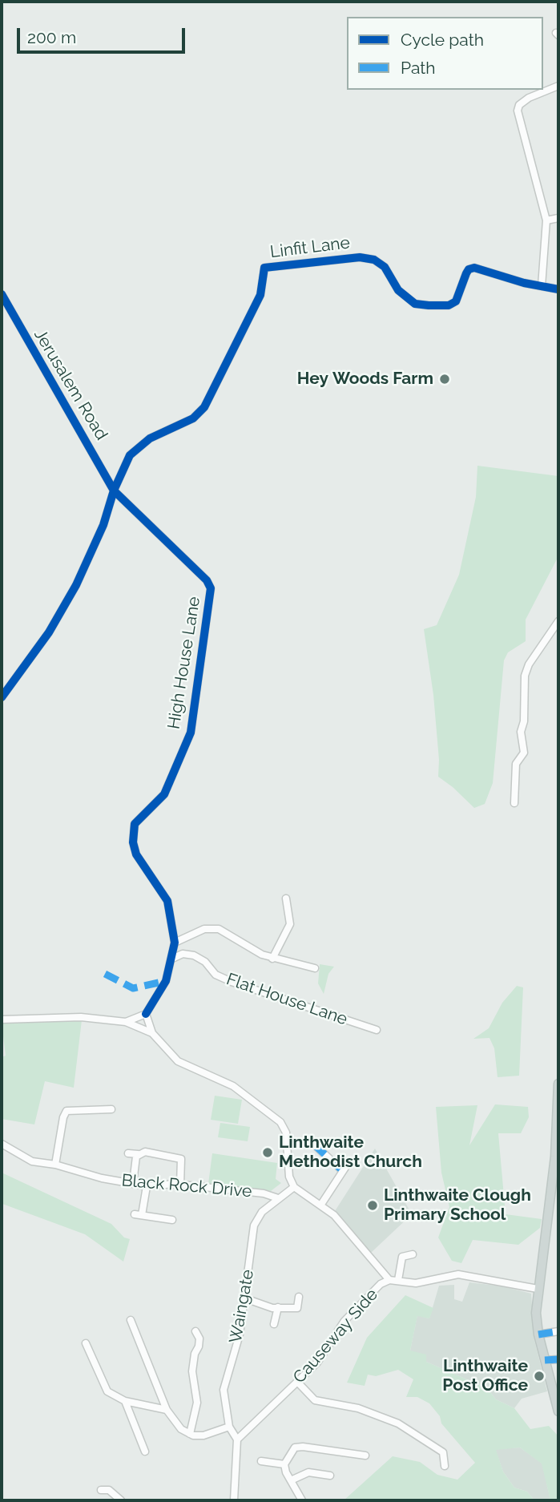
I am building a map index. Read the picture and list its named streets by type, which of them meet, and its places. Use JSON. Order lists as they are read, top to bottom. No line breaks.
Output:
{"streets":{"street":["Linfit Lane","Jerusalem Road","High House Lane","Flat House Lane","Black Rock Drive","Waingate","Causeway Side"]},"crossings":[["Linfit Lane","Jerusalem Road"],["Linfit Lane","High House Lane"],["Jerusalem Road","High House Lane"],["High House Lane","Flat House Lane"],["Black Rock Drive","Waingate"],["Waingate","Causeway Side"]],"places":["Hey Woods Farm","Linthwaite Methodist Church","Linthwaite Clough Primary School","Linthwaite Post Office"],"legend":["Cycle path","Path"],"scale_bar":"200 m"}
